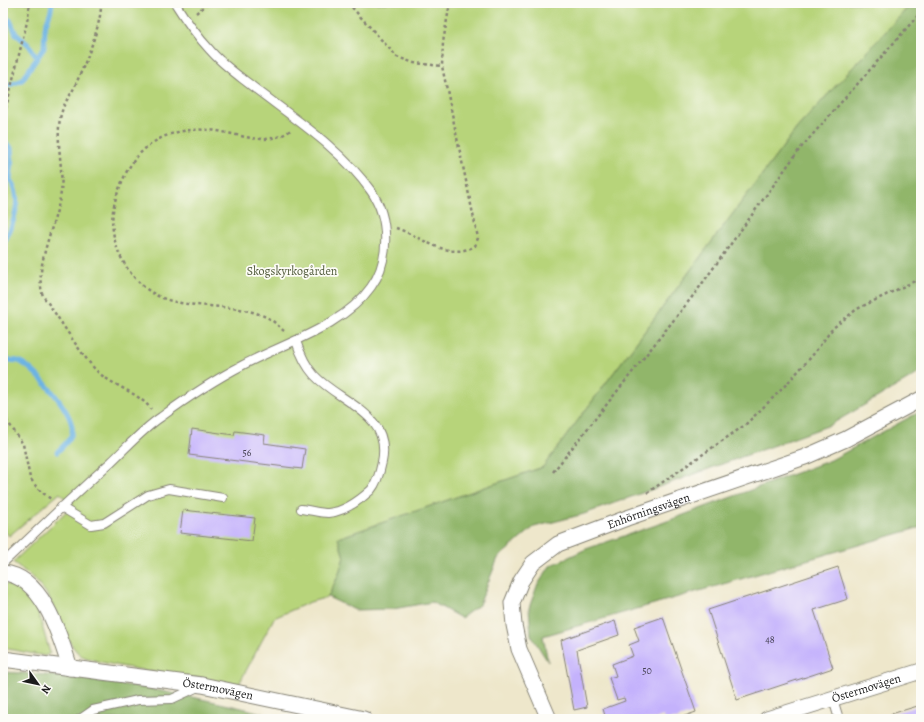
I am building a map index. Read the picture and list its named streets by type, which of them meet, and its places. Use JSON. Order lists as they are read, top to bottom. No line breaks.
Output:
{"streets":{"street":["Enhörningsvägen","Östermovägen"]},"parks":["Skogskyrkogården"],"house_numbers":["56","48","50"],"north":"bottom right"}
